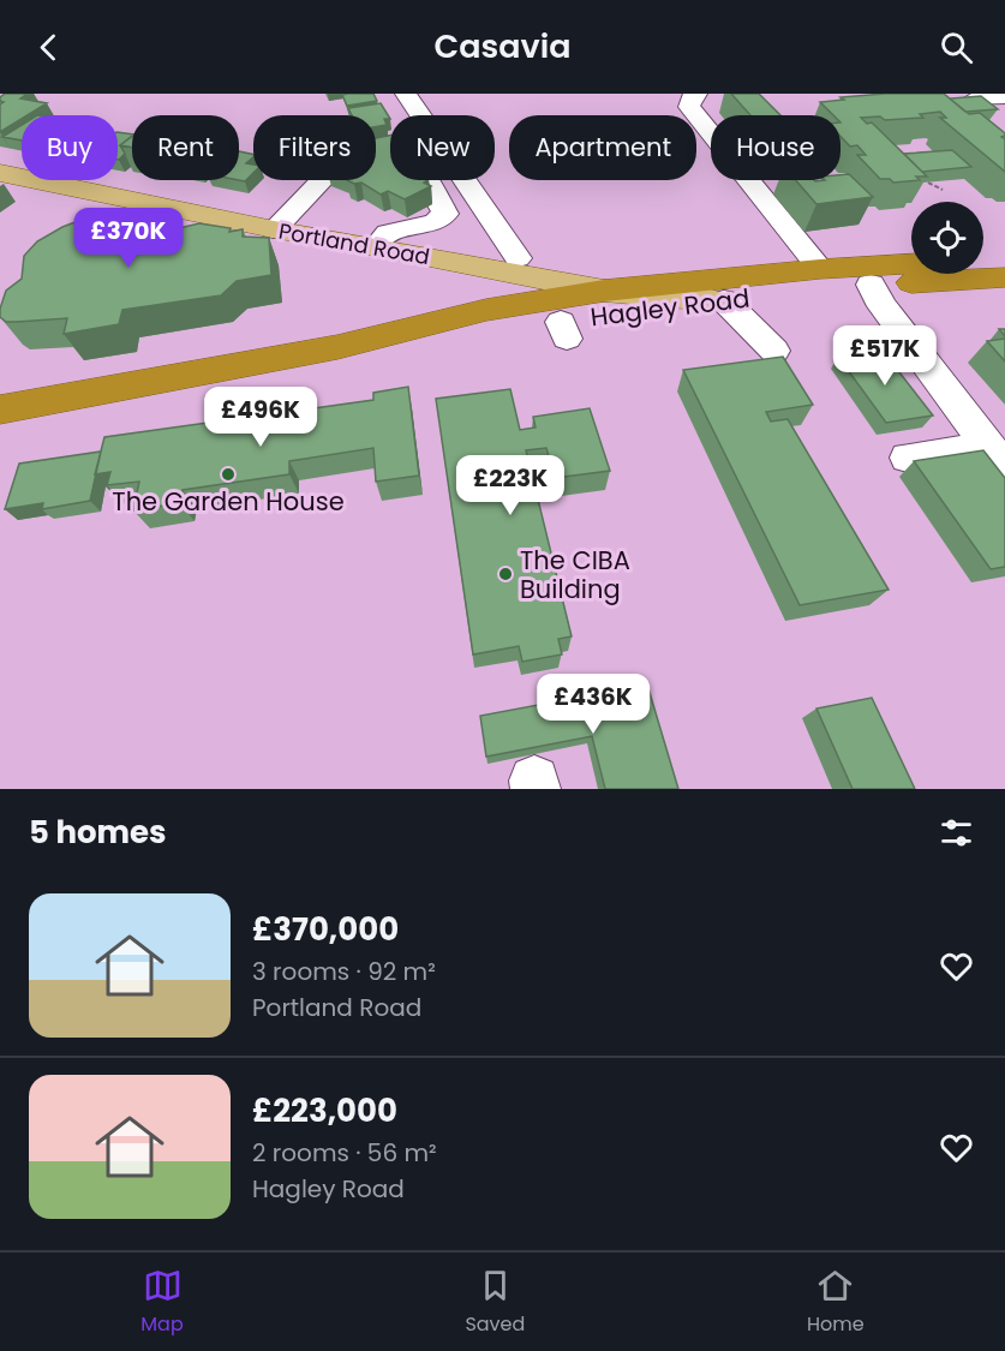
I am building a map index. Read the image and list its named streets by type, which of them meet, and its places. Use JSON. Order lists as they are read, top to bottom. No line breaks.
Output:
{"streets":{"highway":["Hagley Road"],"main road":["Portland Road"]},"crossings":[["Portland Road","Hagley Road"]],"places":["The Garden House","The CIBA Building"],"page":{"header":"Casavia","chip":["Buy","Rent","Filters","New","Apartment","House"],"price":["£370K","£517K","£496K","£223K","£436K"],"heading":"5 homes","list":[{"name":"£370,000","note":"3 rooms · 92 m² · Portland Road"},{"name":"£223,000","note":"2 rooms · 56 m² · Hagley Road"}],"tabs":["Map","Saved","Home"]}}
